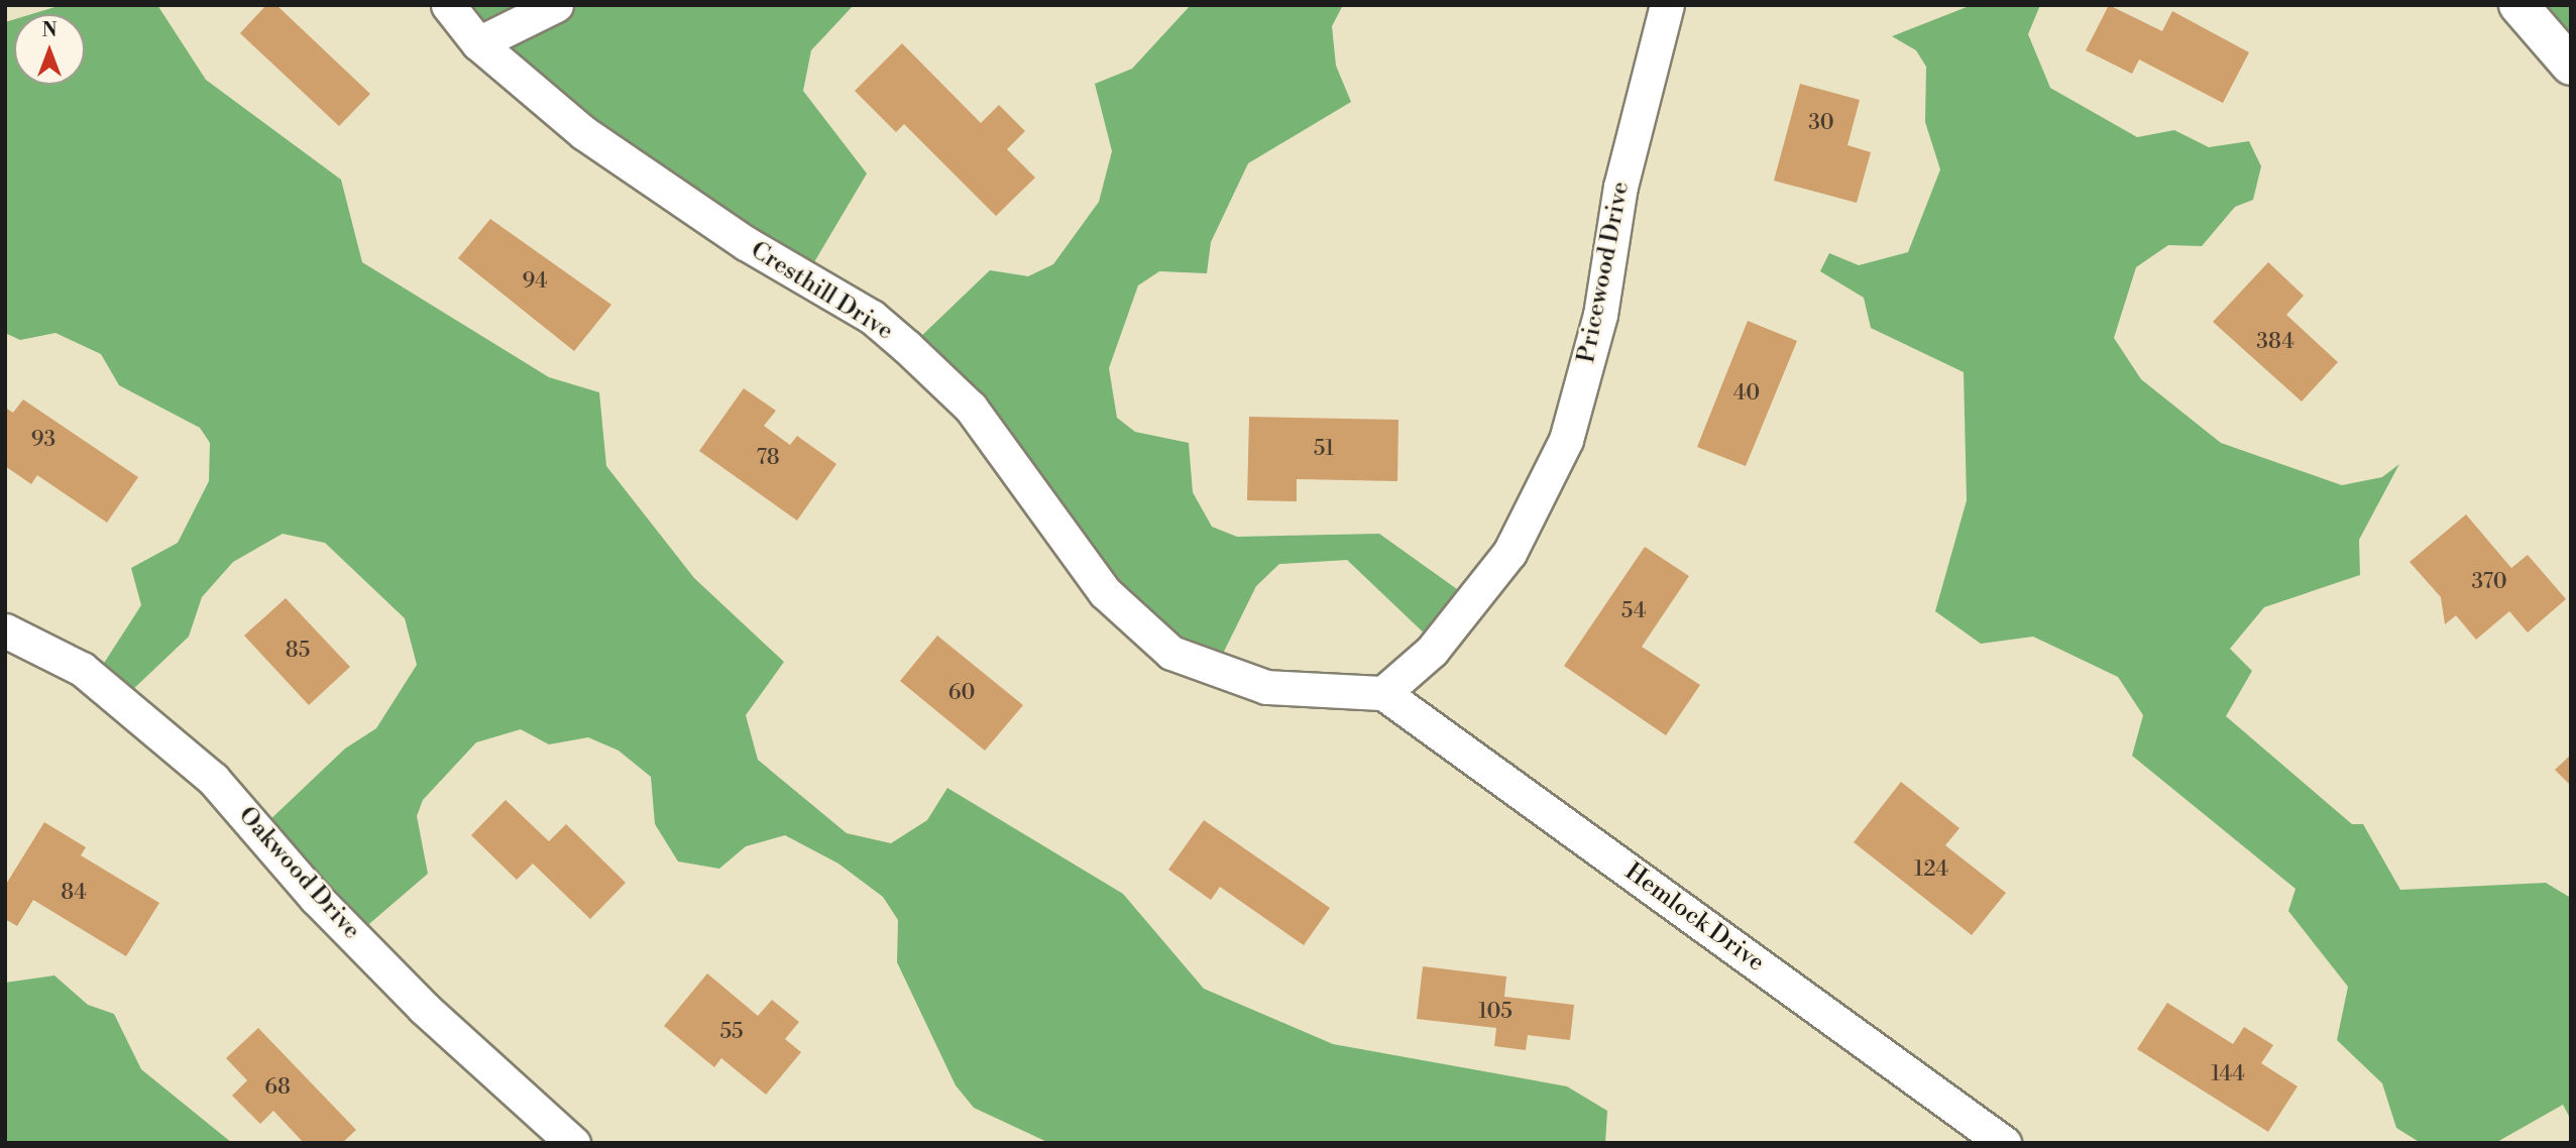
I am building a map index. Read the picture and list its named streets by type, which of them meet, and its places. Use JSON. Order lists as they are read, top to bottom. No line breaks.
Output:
{"streets":{"street":["Pricewood Drive","Cresthill Drive","Oakwood Drive","Hemlock Drive"]},"crossings":[["Pricewood Drive","Cresthill Drive"],["Pricewood Drive","Hemlock Drive"],["Cresthill Drive","Hemlock Drive"]],"house_numbers":["30","94","384","40","93","51","78","370","54","85","60","124","84","105","55","144","68"],"north":"top"}
